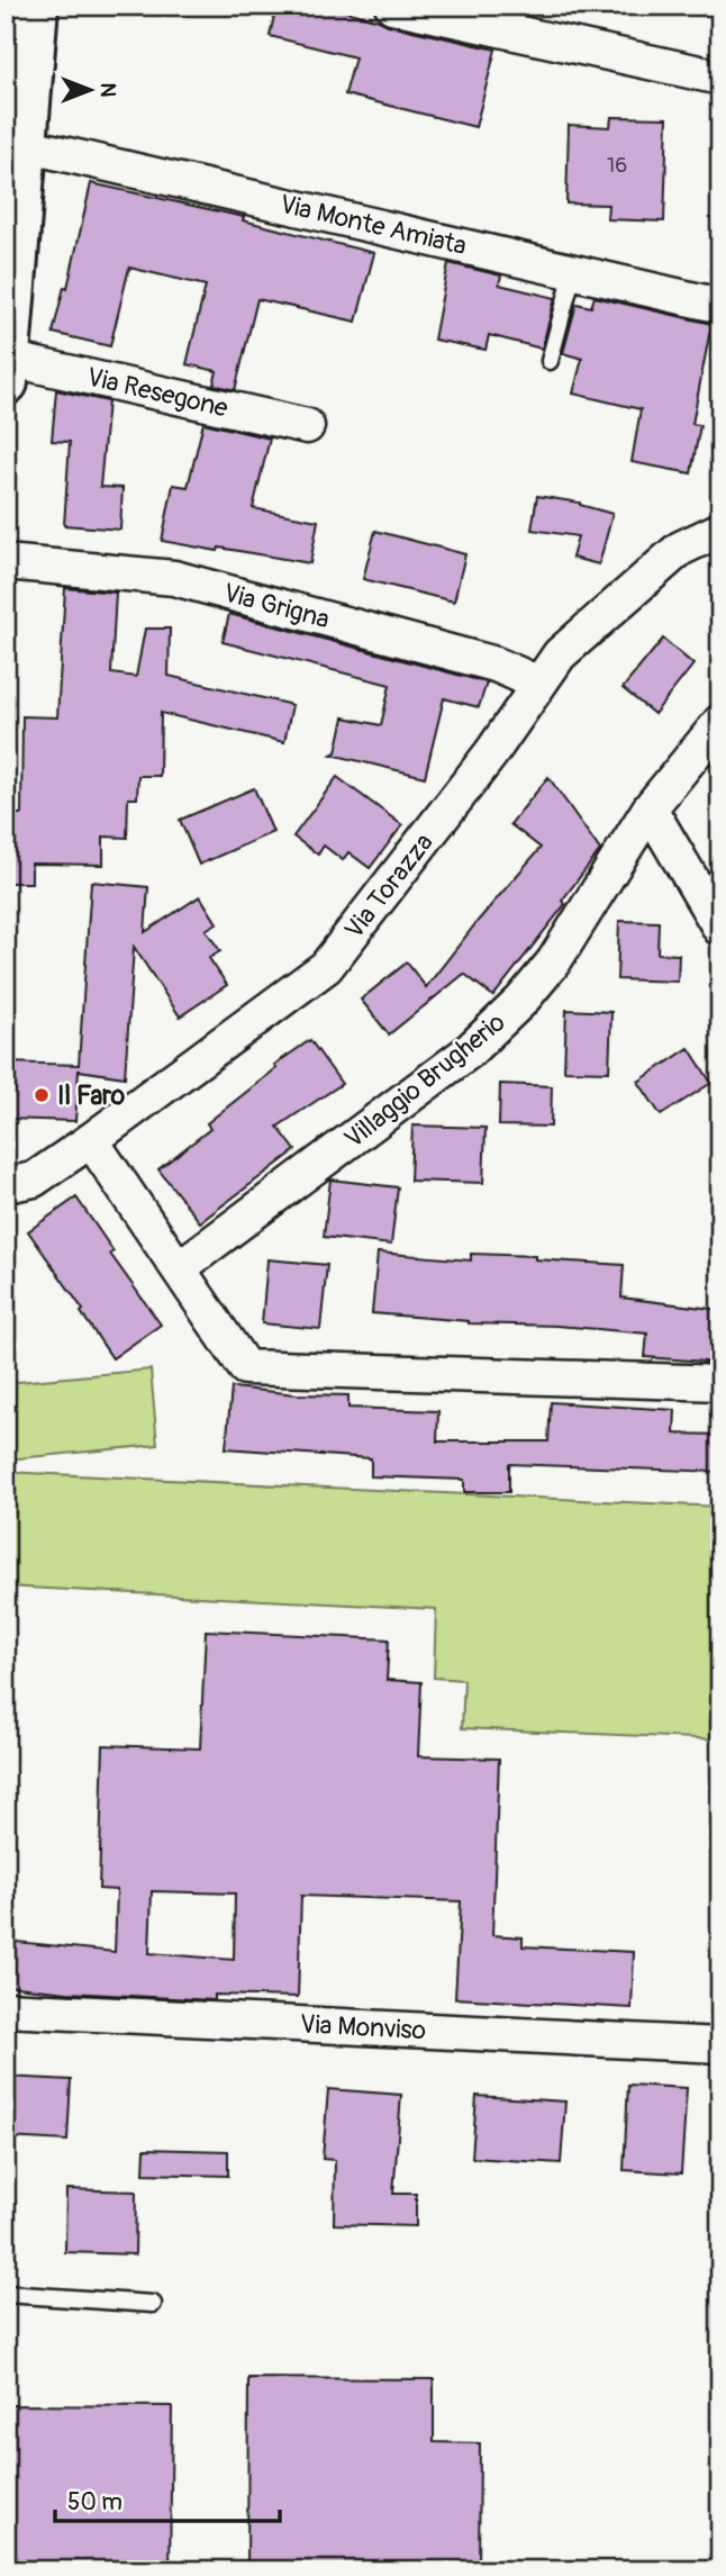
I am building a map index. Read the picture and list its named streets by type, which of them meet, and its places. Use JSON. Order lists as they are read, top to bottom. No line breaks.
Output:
{"streets":{"street":["Via Monte Amiata","Via Resegone","Via Grigna","Via Torazza","Villaggio Brugherio","Via Monviso"]},"crossings":[["Via Grigna","Via Torazza"]],"places":["Il Faro"],"house_numbers":["16"],"scale_bar":"50 m","north":"right"}
